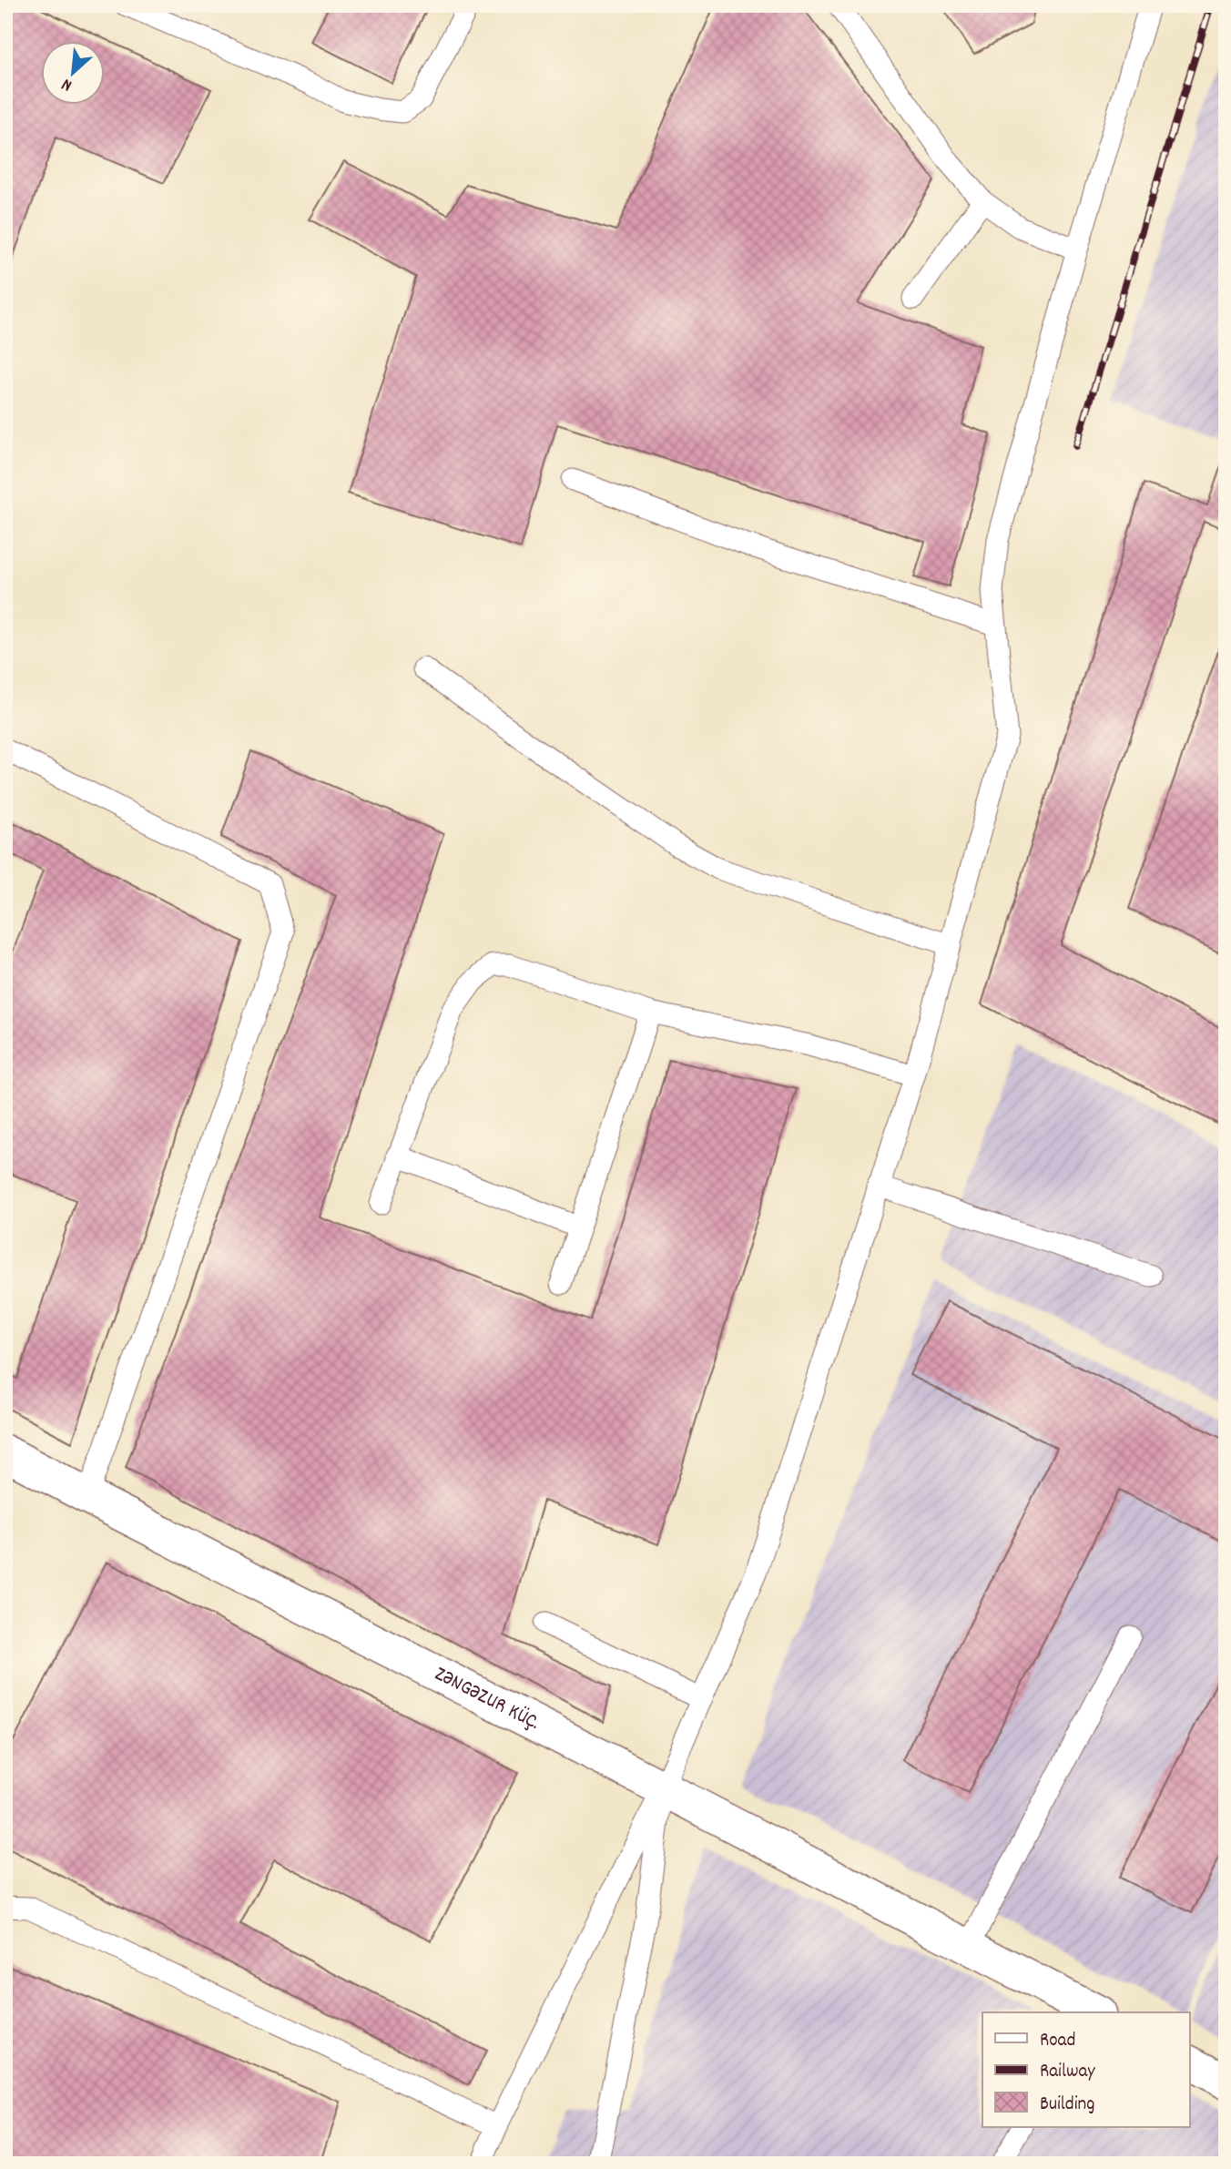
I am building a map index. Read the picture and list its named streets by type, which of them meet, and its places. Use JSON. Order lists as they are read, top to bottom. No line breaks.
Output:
{"streets":{"street":["ZƏNGƏZUR KÜÇ."]},"legend":["Road","Railway","Building"],"north":"bottom left"}
